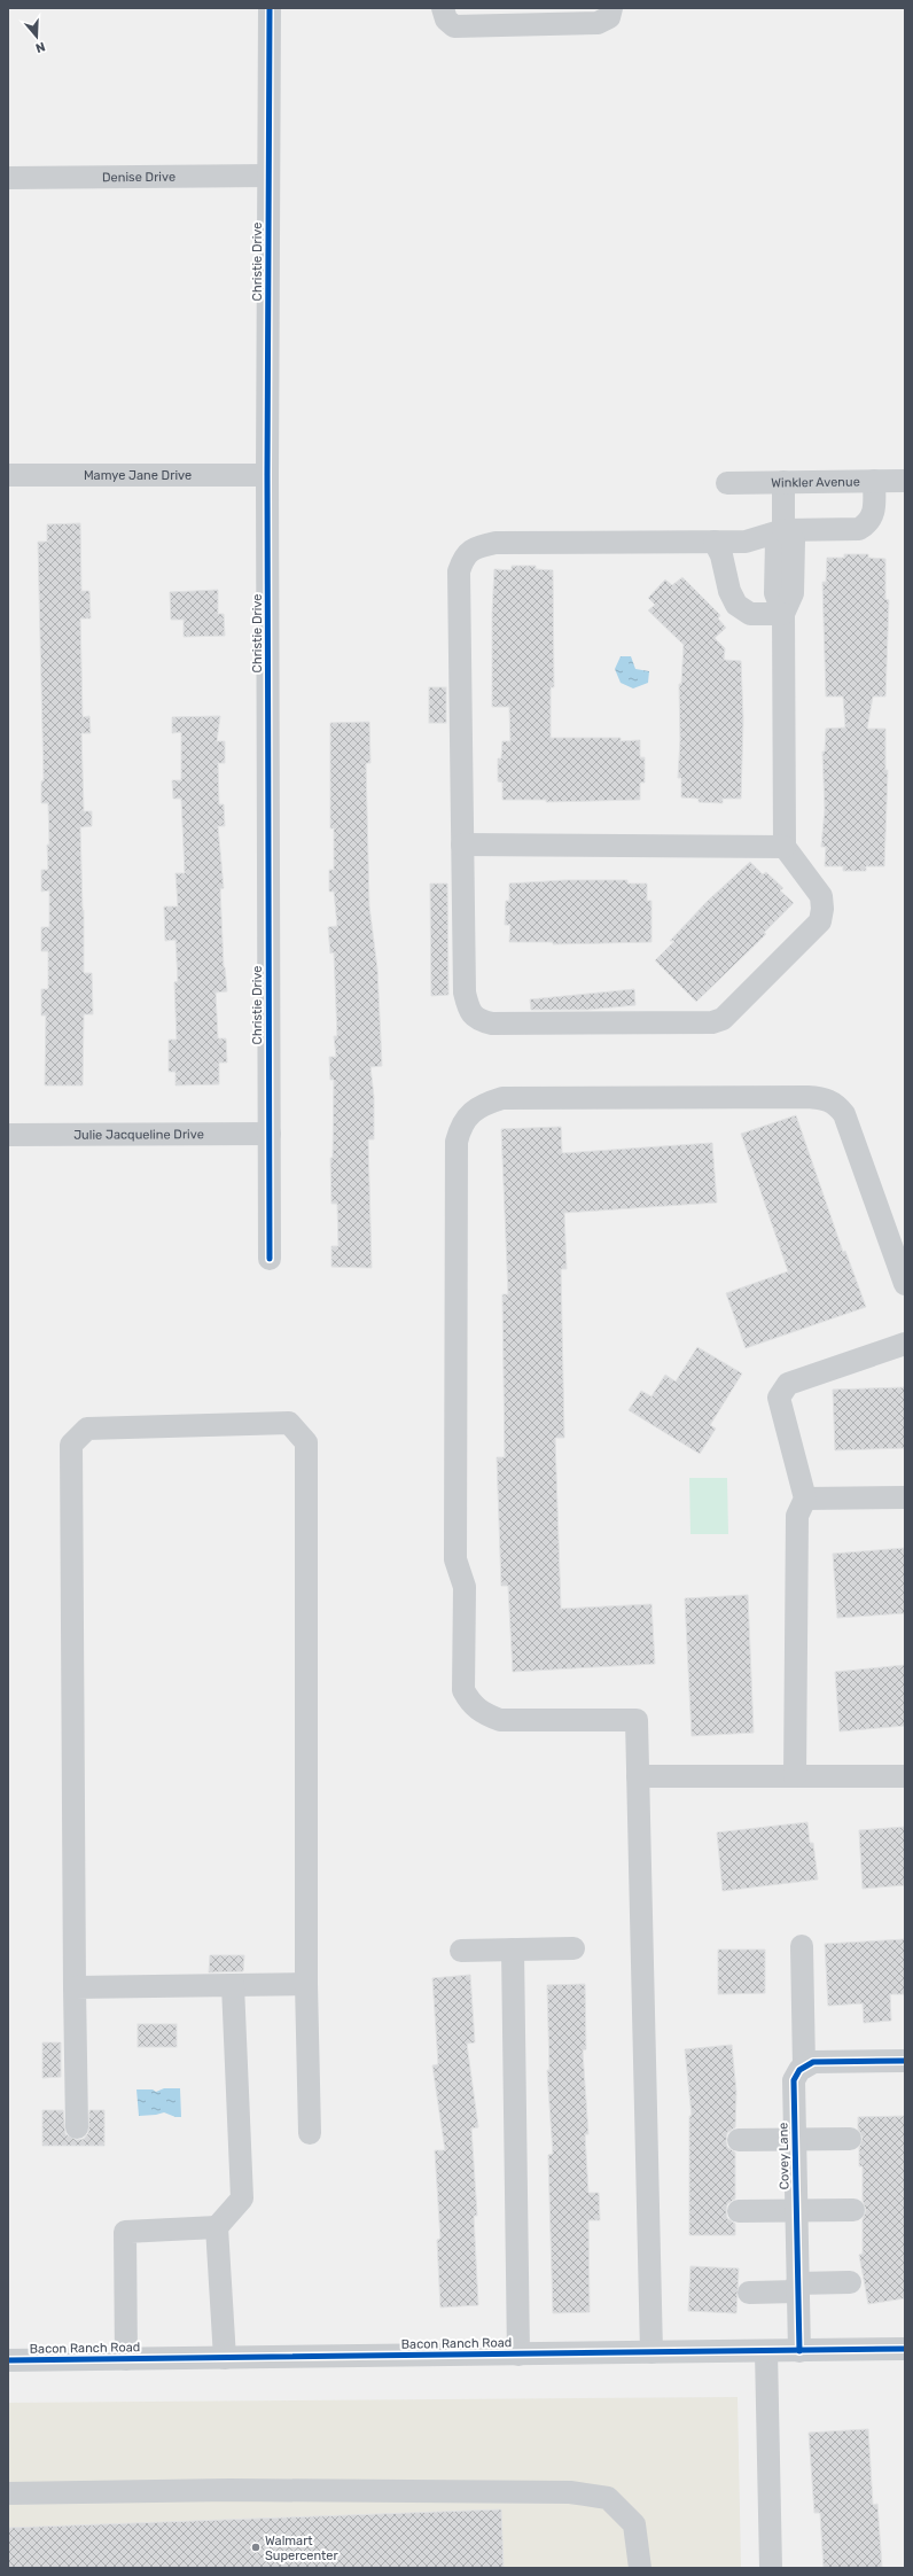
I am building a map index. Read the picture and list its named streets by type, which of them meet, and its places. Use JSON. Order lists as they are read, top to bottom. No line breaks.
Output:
{"streets":{"street":["Denise Drive","Christie Drive","Mamye Jane Drive","Winkler Avenue","Julie Jacqueline Drive","Covey Lane","Bacon Ranch Road"]},"crossings":[["Denise Drive","Christie Drive"],["Christie Drive","Mamye Jane Drive"],["Christie Drive","Julie Jacqueline Drive"],["Covey Lane","Bacon Ranch Road"]],"places":["Walmart Supercenter"],"north":"bottom"}
